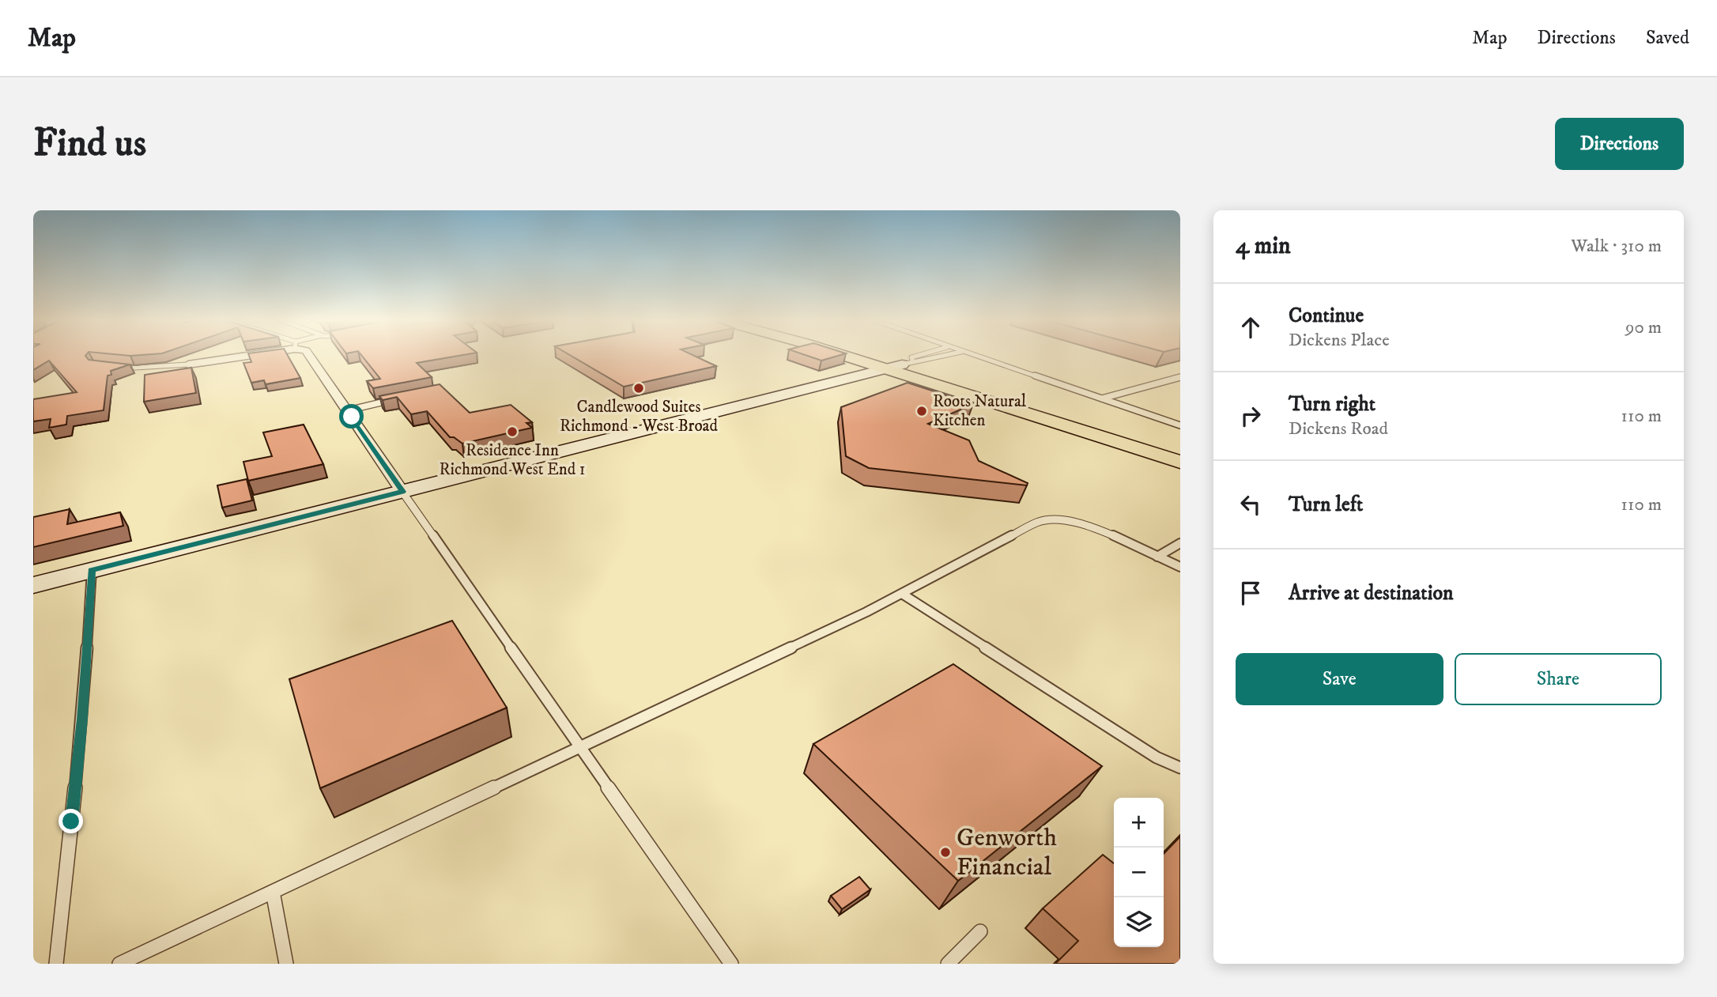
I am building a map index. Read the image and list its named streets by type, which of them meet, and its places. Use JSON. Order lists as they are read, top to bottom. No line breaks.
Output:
{"places":["Candlewood Suites Richmond - West Broad","Roots Natural Kitchen","Residence Inn Richmond West End 1","Genworth Financial"],"page":{"header":"Map","nav":["Map","Directions","Saved"],"buttons":["Directions",["Save","Share"]],"title":"Find us","heading":["4 min","Walk · 310 m"],"list":[["Continue","Dickens Place","90 m"],["Turn right","Dickens Road","110 m"],["Turn left","110 m"],"Arrive at destination"],"map_buttons":["+","−"]}}
